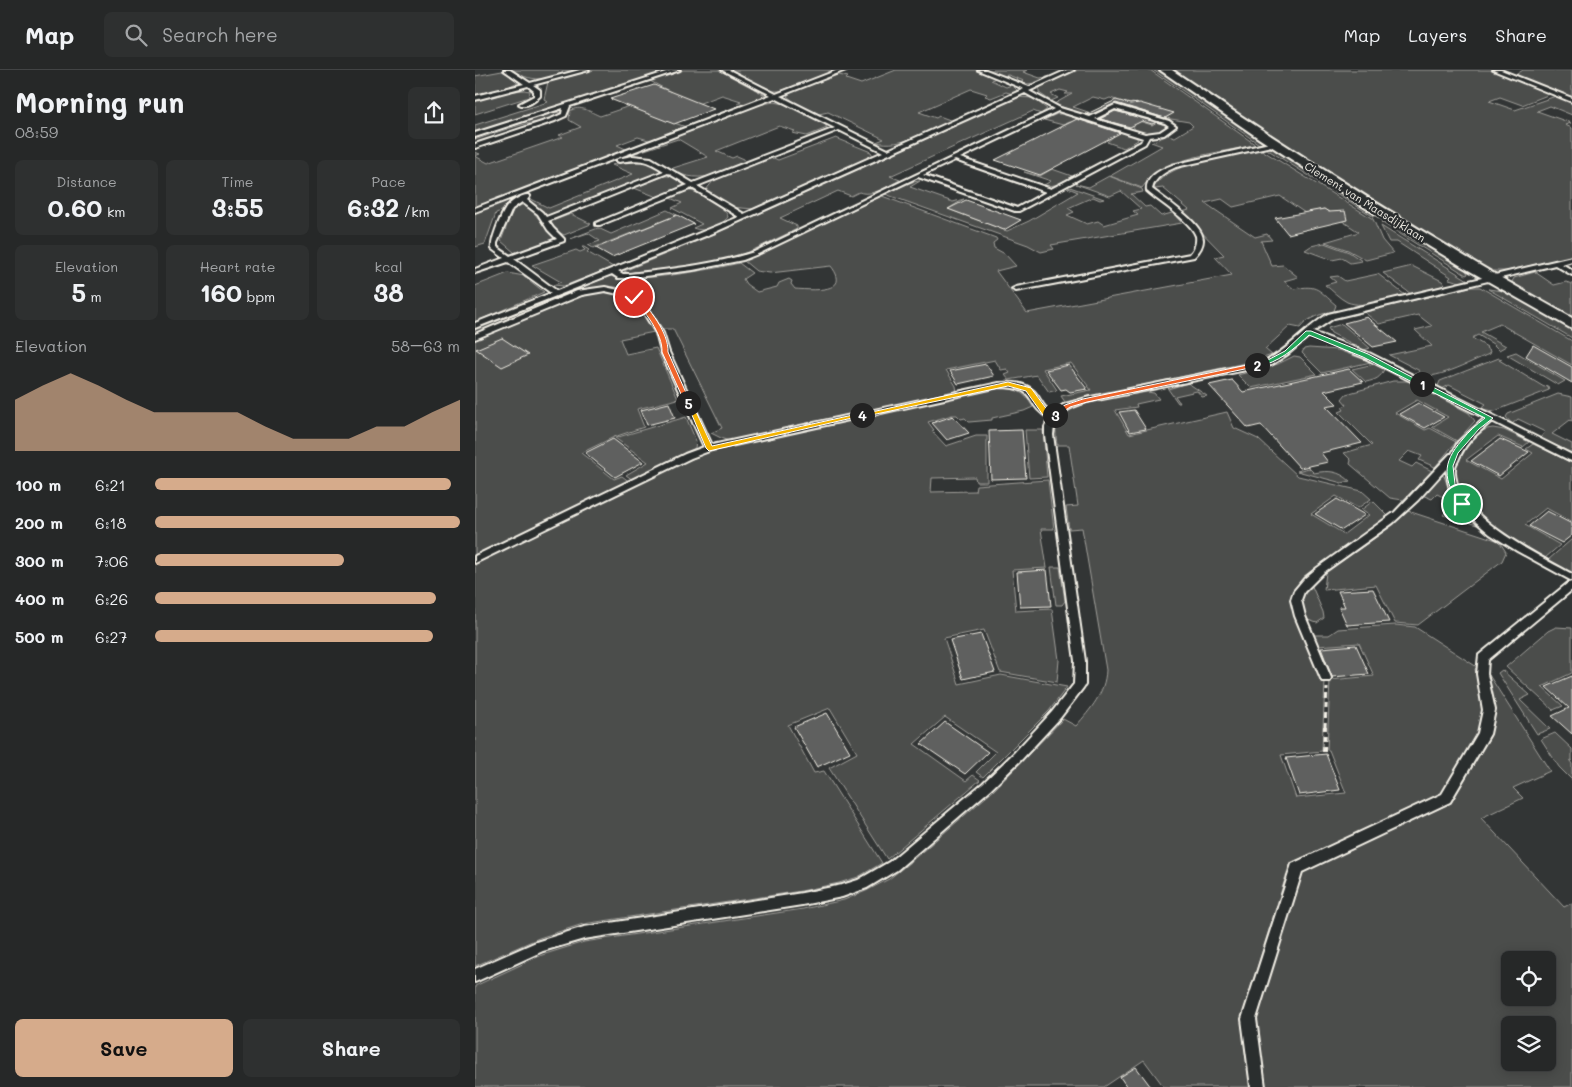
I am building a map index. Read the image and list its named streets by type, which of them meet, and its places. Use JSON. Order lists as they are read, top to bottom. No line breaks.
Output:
{"streets":{"street":["Clement van Maasdijklaan"]},"page":{"header":"Map","search":"Search here","nav":["Map","Layers","Share"],"heading":["Morning run","08:59"],"stats":[["Distance","0.60 km"],["Time","3:55"],["Pace","6:32 /km"],["Elevation","5 m"],["Heart rate","160 bpm"],["kcal","38"]],"chart":["Elevation","58–63 m"],"pins":["2","1","5","3","4"],"list":[{"name":"100 m","note":"6:21"},{"name":"200 m","note":"6:18"},{"name":"300 m","note":"7:06"},{"name":"400 m","note":"6:26"},{"name":"500 m","note":"6:27"}],"buttons":["Save","Share"]}}
